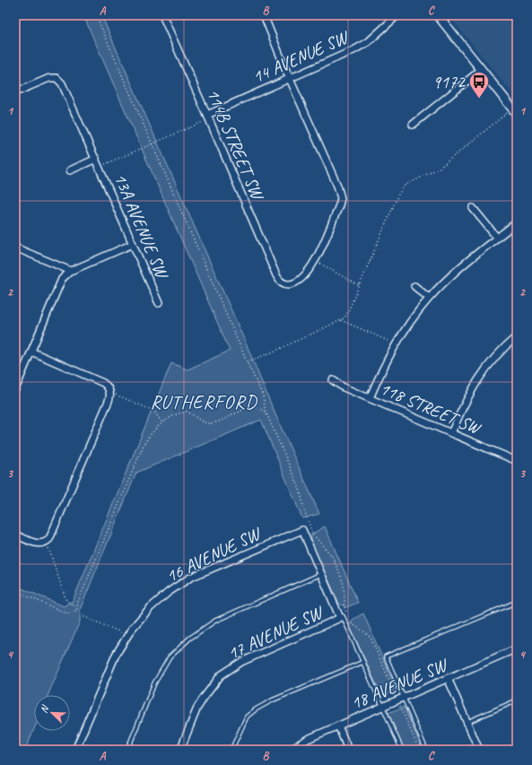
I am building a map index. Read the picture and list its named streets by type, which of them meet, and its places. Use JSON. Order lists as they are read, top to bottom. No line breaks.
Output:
{"streets":{"street":["14 AVENUE SW","114B STREET SW","13A AVENUE SW","118 STREET SW","16 AVENUE SW","17 AVENUE SW","18 AVENUE SW"]},"crossings":[["14 AVENUE SW","114B STREET SW"]],"districts":["RUTHERFORD"],"places":{"bus stop":["9172"]},"north":"top left","grid":{"columns":["A","B","C"],"rows":["1","2","3","4"]}}
